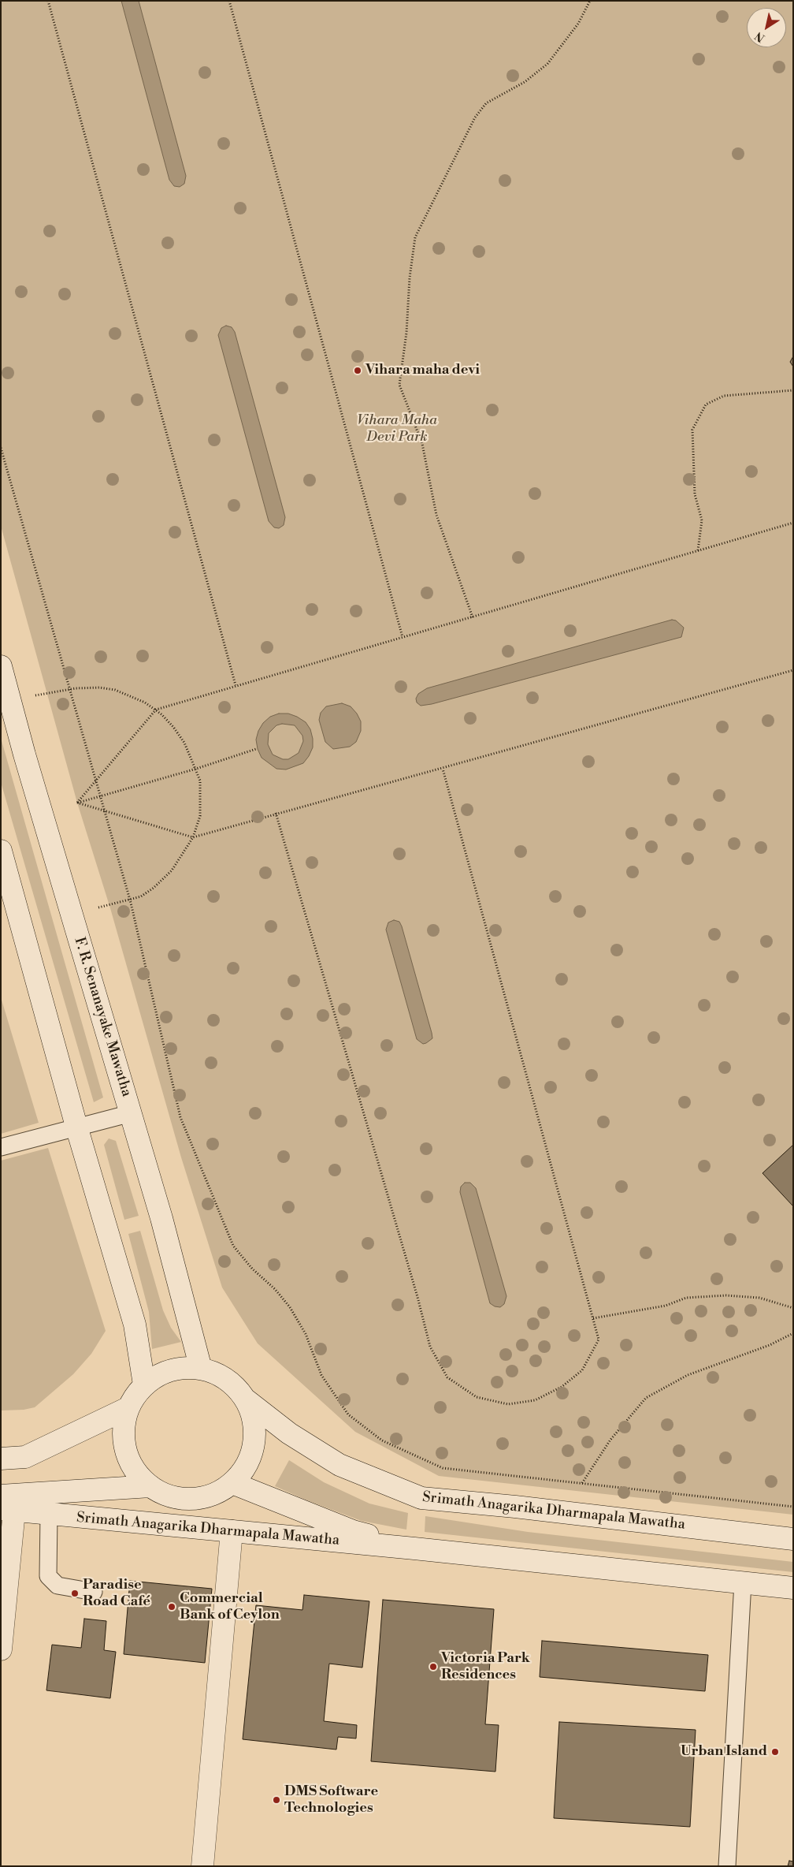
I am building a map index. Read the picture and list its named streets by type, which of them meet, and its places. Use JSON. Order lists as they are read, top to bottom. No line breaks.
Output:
{"streets":{"main road":["F. R. Senanayake Mawatha","Srimath Anagarika Dharmapala Mawatha"]},"crossings":[["F. R. Senanayake Mawatha","Srimath Anagarika Dharmapala Mawatha"]],"parks":["Vihara Maha Devi Park"],"places":["Vihara maha devi","Paradise Road Café","Commercial Bank of Ceylon","Victoria Park Residences","Urban Island","DMS Software Technologies"],"north":"bottom left"}
